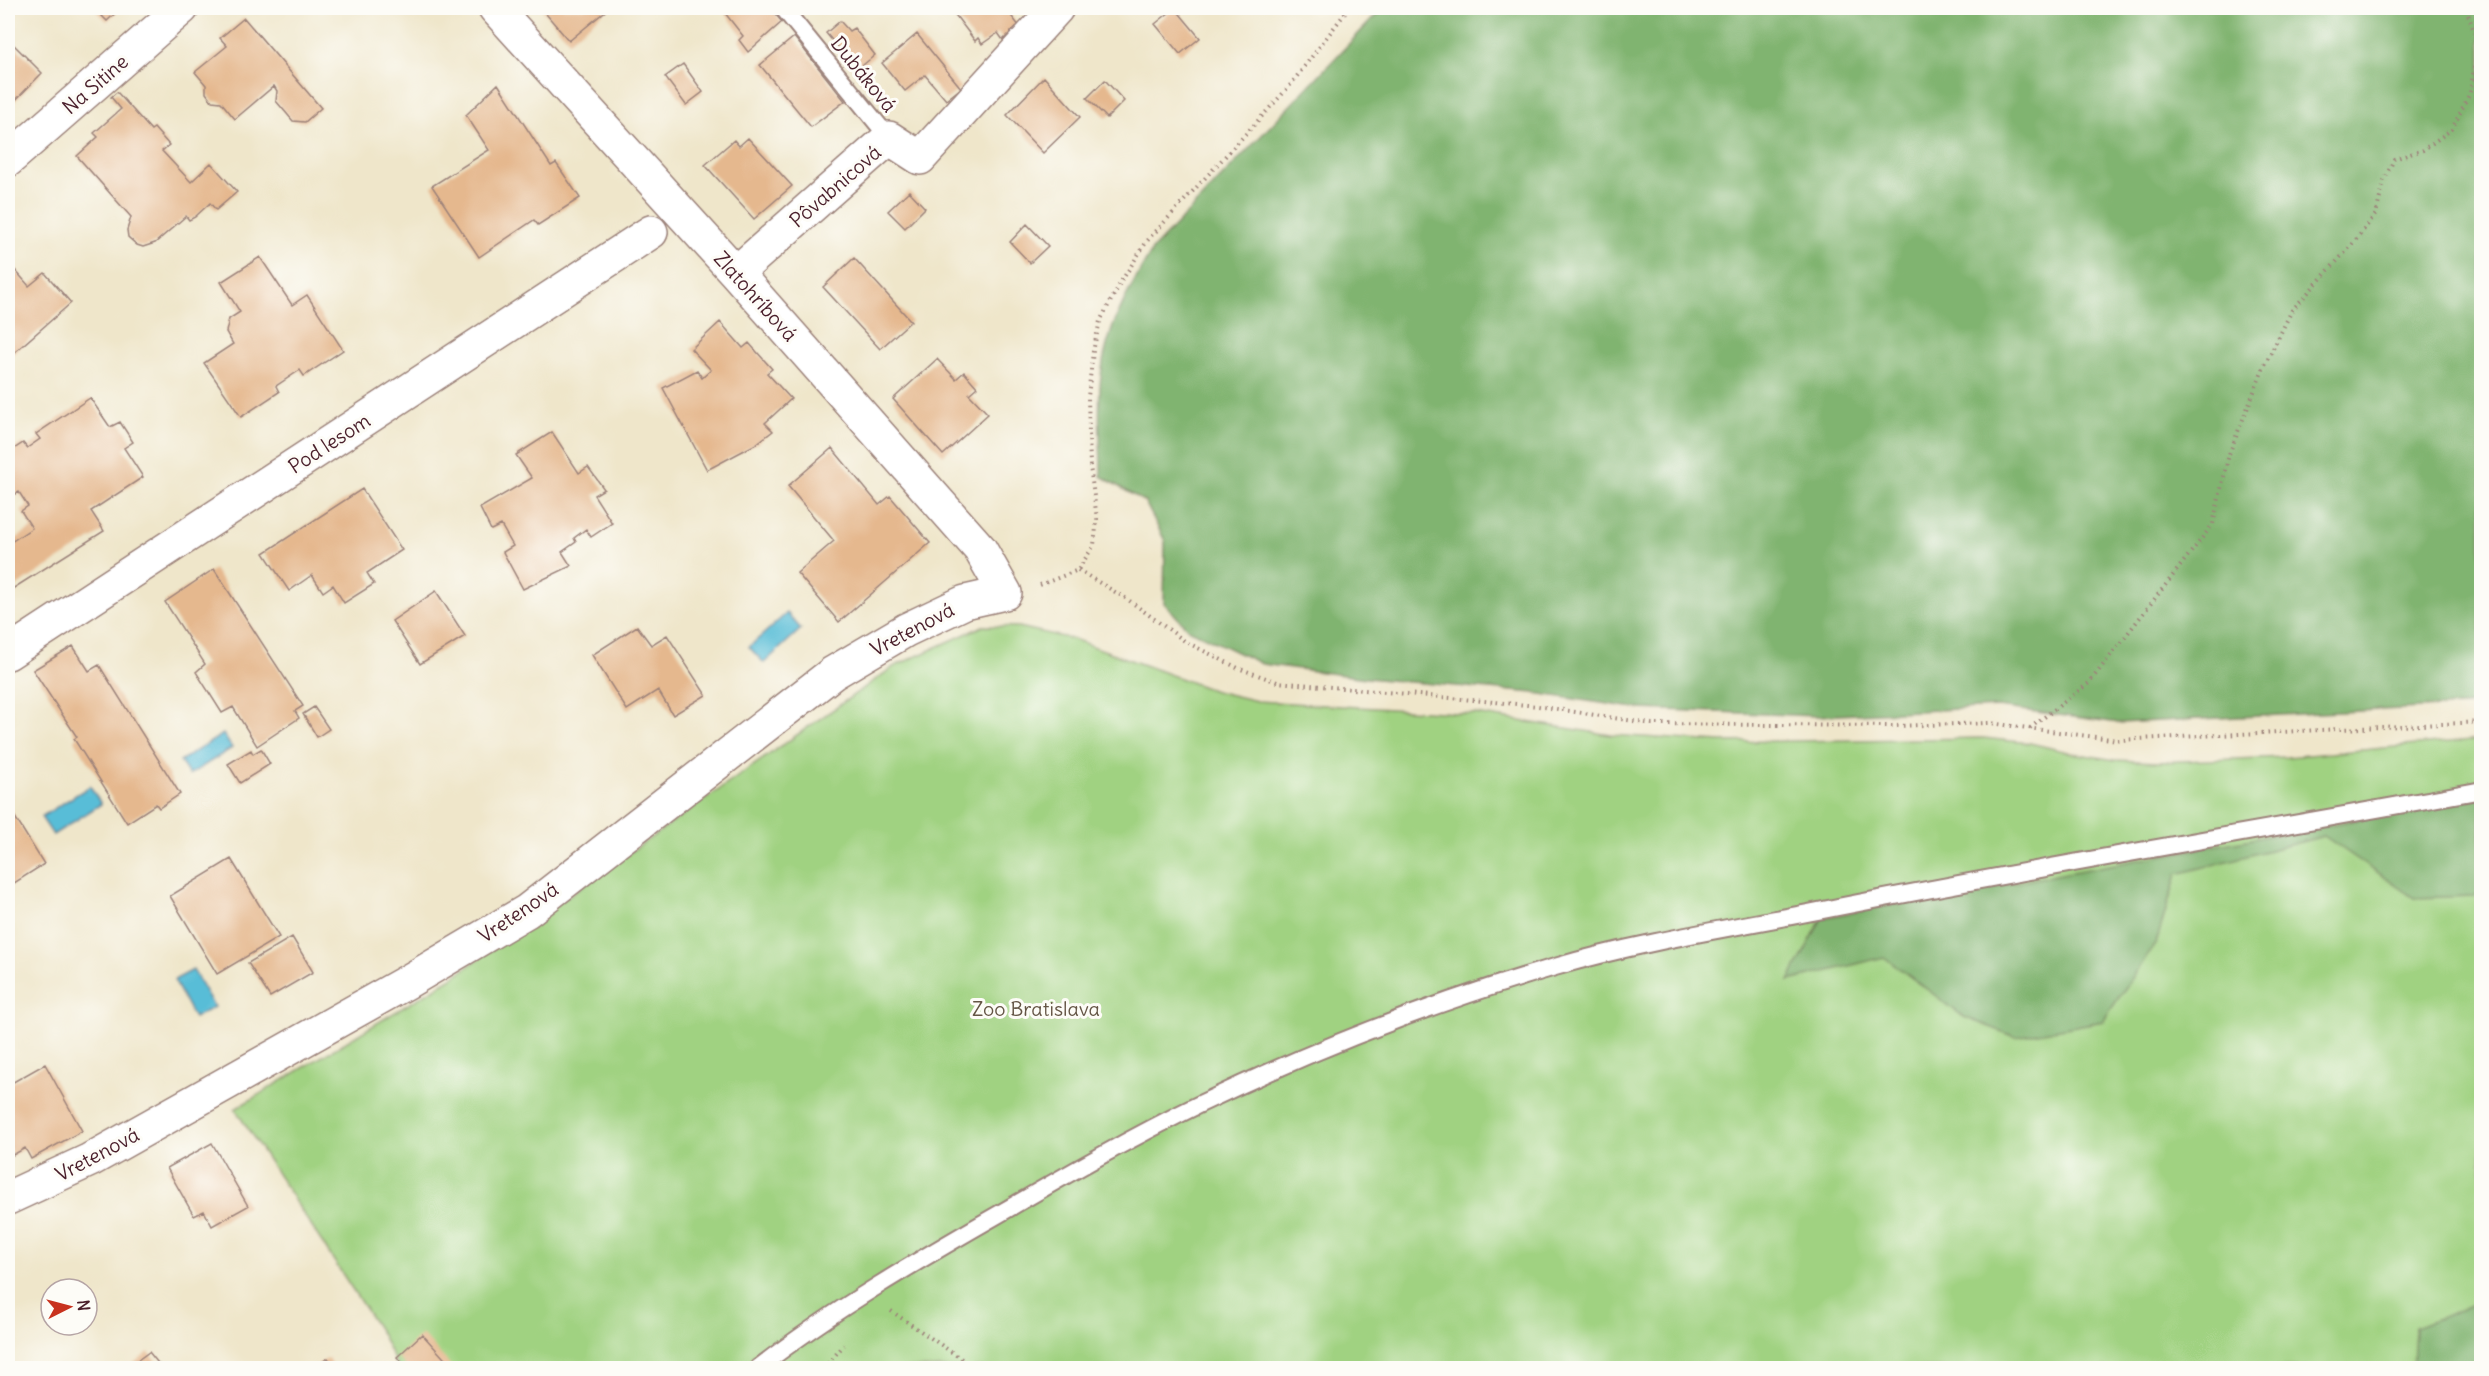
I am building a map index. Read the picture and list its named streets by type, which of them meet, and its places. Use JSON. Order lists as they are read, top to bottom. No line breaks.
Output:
{"streets":{"street":["Na Sitine","Pôvabnicová","Zlatohríbová","Pod lesom","Vretenová"],"lane":["Dubáková"]},"crossings":[["Dubáková","Pôvabnicová"],["Pôvabnicová","Zlatohríbová"],["Zlatohríbová","Vretenová"]],"parks":["Zoo Bratislava"],"north":"right"}
